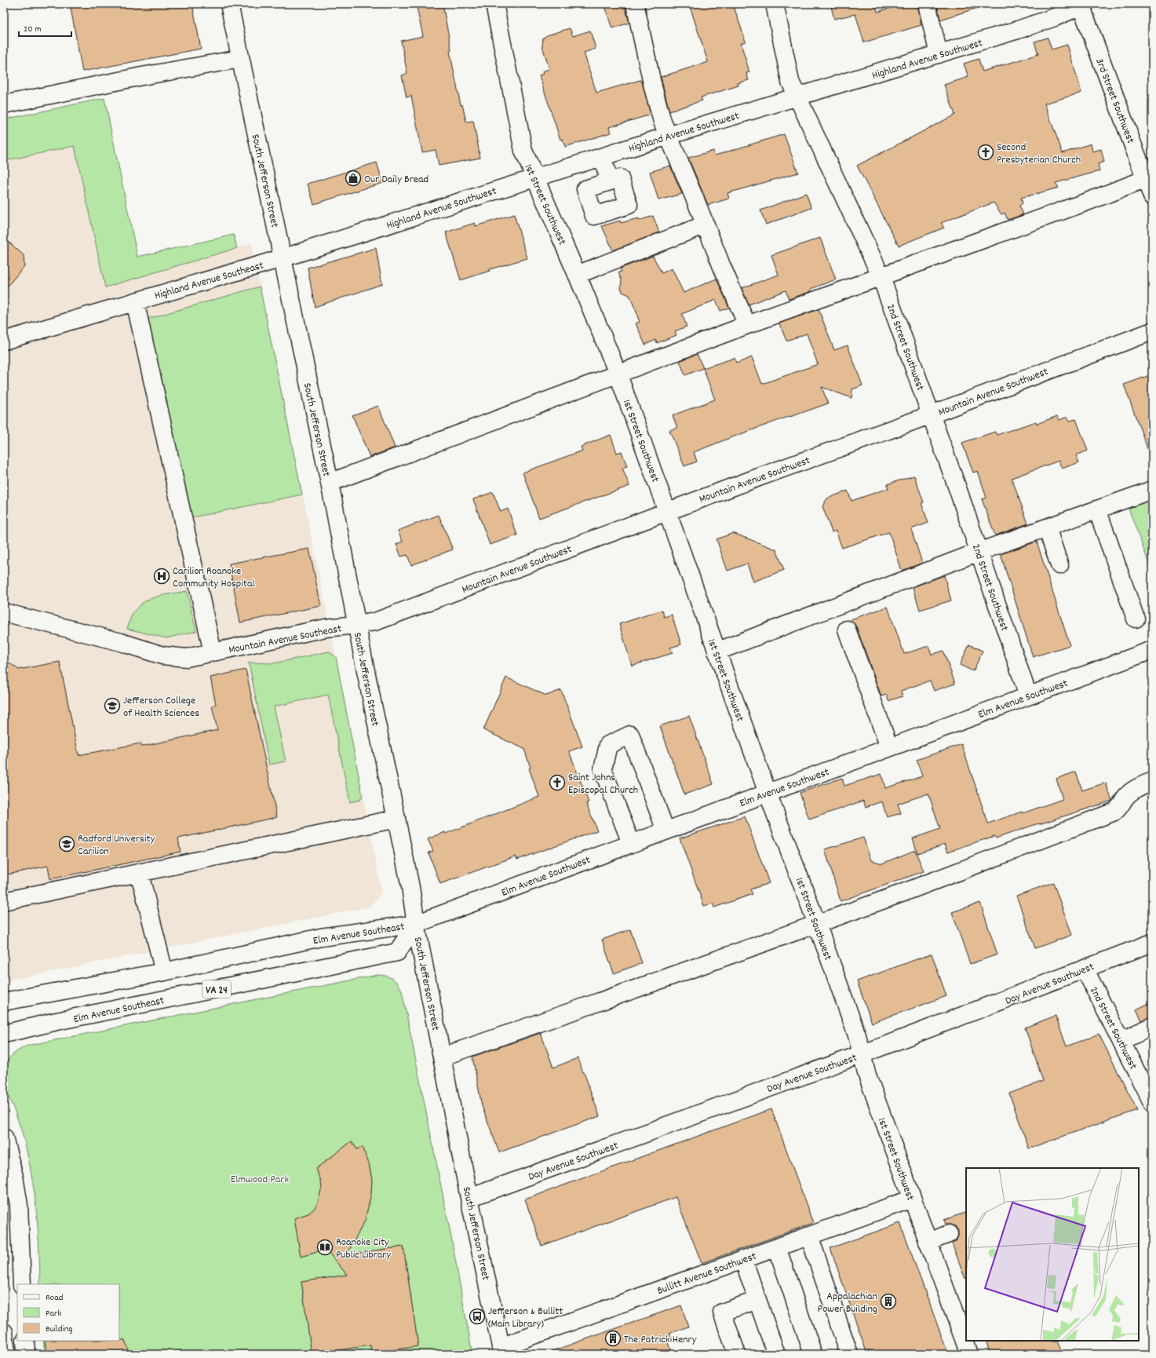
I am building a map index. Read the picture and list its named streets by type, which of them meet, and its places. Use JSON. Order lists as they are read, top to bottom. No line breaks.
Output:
{"streets":{"street":["Highland Avenue Southwest","3rd Street Southwest","South Jefferson Street","1st Street Southwest","Highland Avenue Southeast","2nd Street Southwest","Mountain Avenue Southwest","Mountain Avenue Southeast","Elm Avenue Southwest","Elm Avenue Southeast","Day Avenue Southwest","VA 24","Bullitt Avenue Southwest"]},"crossings":[["Highland Avenue Southwest","3rd Street Southwest"],["Highland Avenue Southwest","South Jefferson Street"],["Highland Avenue Southwest","1st Street Southwest"],["Highland Avenue Southwest","Highland Avenue Southeast"],["Highland Avenue Southwest","2nd Street Southwest"],["South Jefferson Street","Highland Avenue Southeast"],["South Jefferson Street","Mountain Avenue Southwest"],["South Jefferson Street","Mountain Avenue Southeast"],["South Jefferson Street","Elm Avenue Southwest"],["South Jefferson Street","Elm Avenue Southeast"],["South Jefferson Street","Day Avenue Southwest"],["South Jefferson Street","Bullitt Avenue Southwest"],["1st Street Southwest","Mountain Avenue Southwest"],["1st Street Southwest","Elm Avenue Southwest"],["1st Street Southwest","Day Avenue Southwest"],["1st Street Southwest","Bullitt Avenue Southwest"],["2nd Street Southwest","Mountain Avenue Southwest"],["2nd Street Southwest","Elm Avenue Southwest"],["2nd Street Southwest","Day Avenue Southwest"],["Mountain Avenue Southwest","Mountain Avenue Southeast"],["Elm Avenue Southwest","Elm Avenue Southeast"]],"parks":["Elmwood Park"],"places":{"church":["Second Presbyterian Church","Saint Johns Episcopal Church"],"shop":["Our Daily Bread"],"hospital":["Carilion Roanoke Community Hospital"],"school or university":["Jefferson College of Health Sciences","Radford University Carilion"],"library":["Roanoke City Public Library"],"building":["Appalachian Power Building","The Patrick Henry"],"bus stop":["Jefferson & Bullitt (Main Library)"]},"legend":["Road","Park","Building"],"scale_bar":"20 m"}
